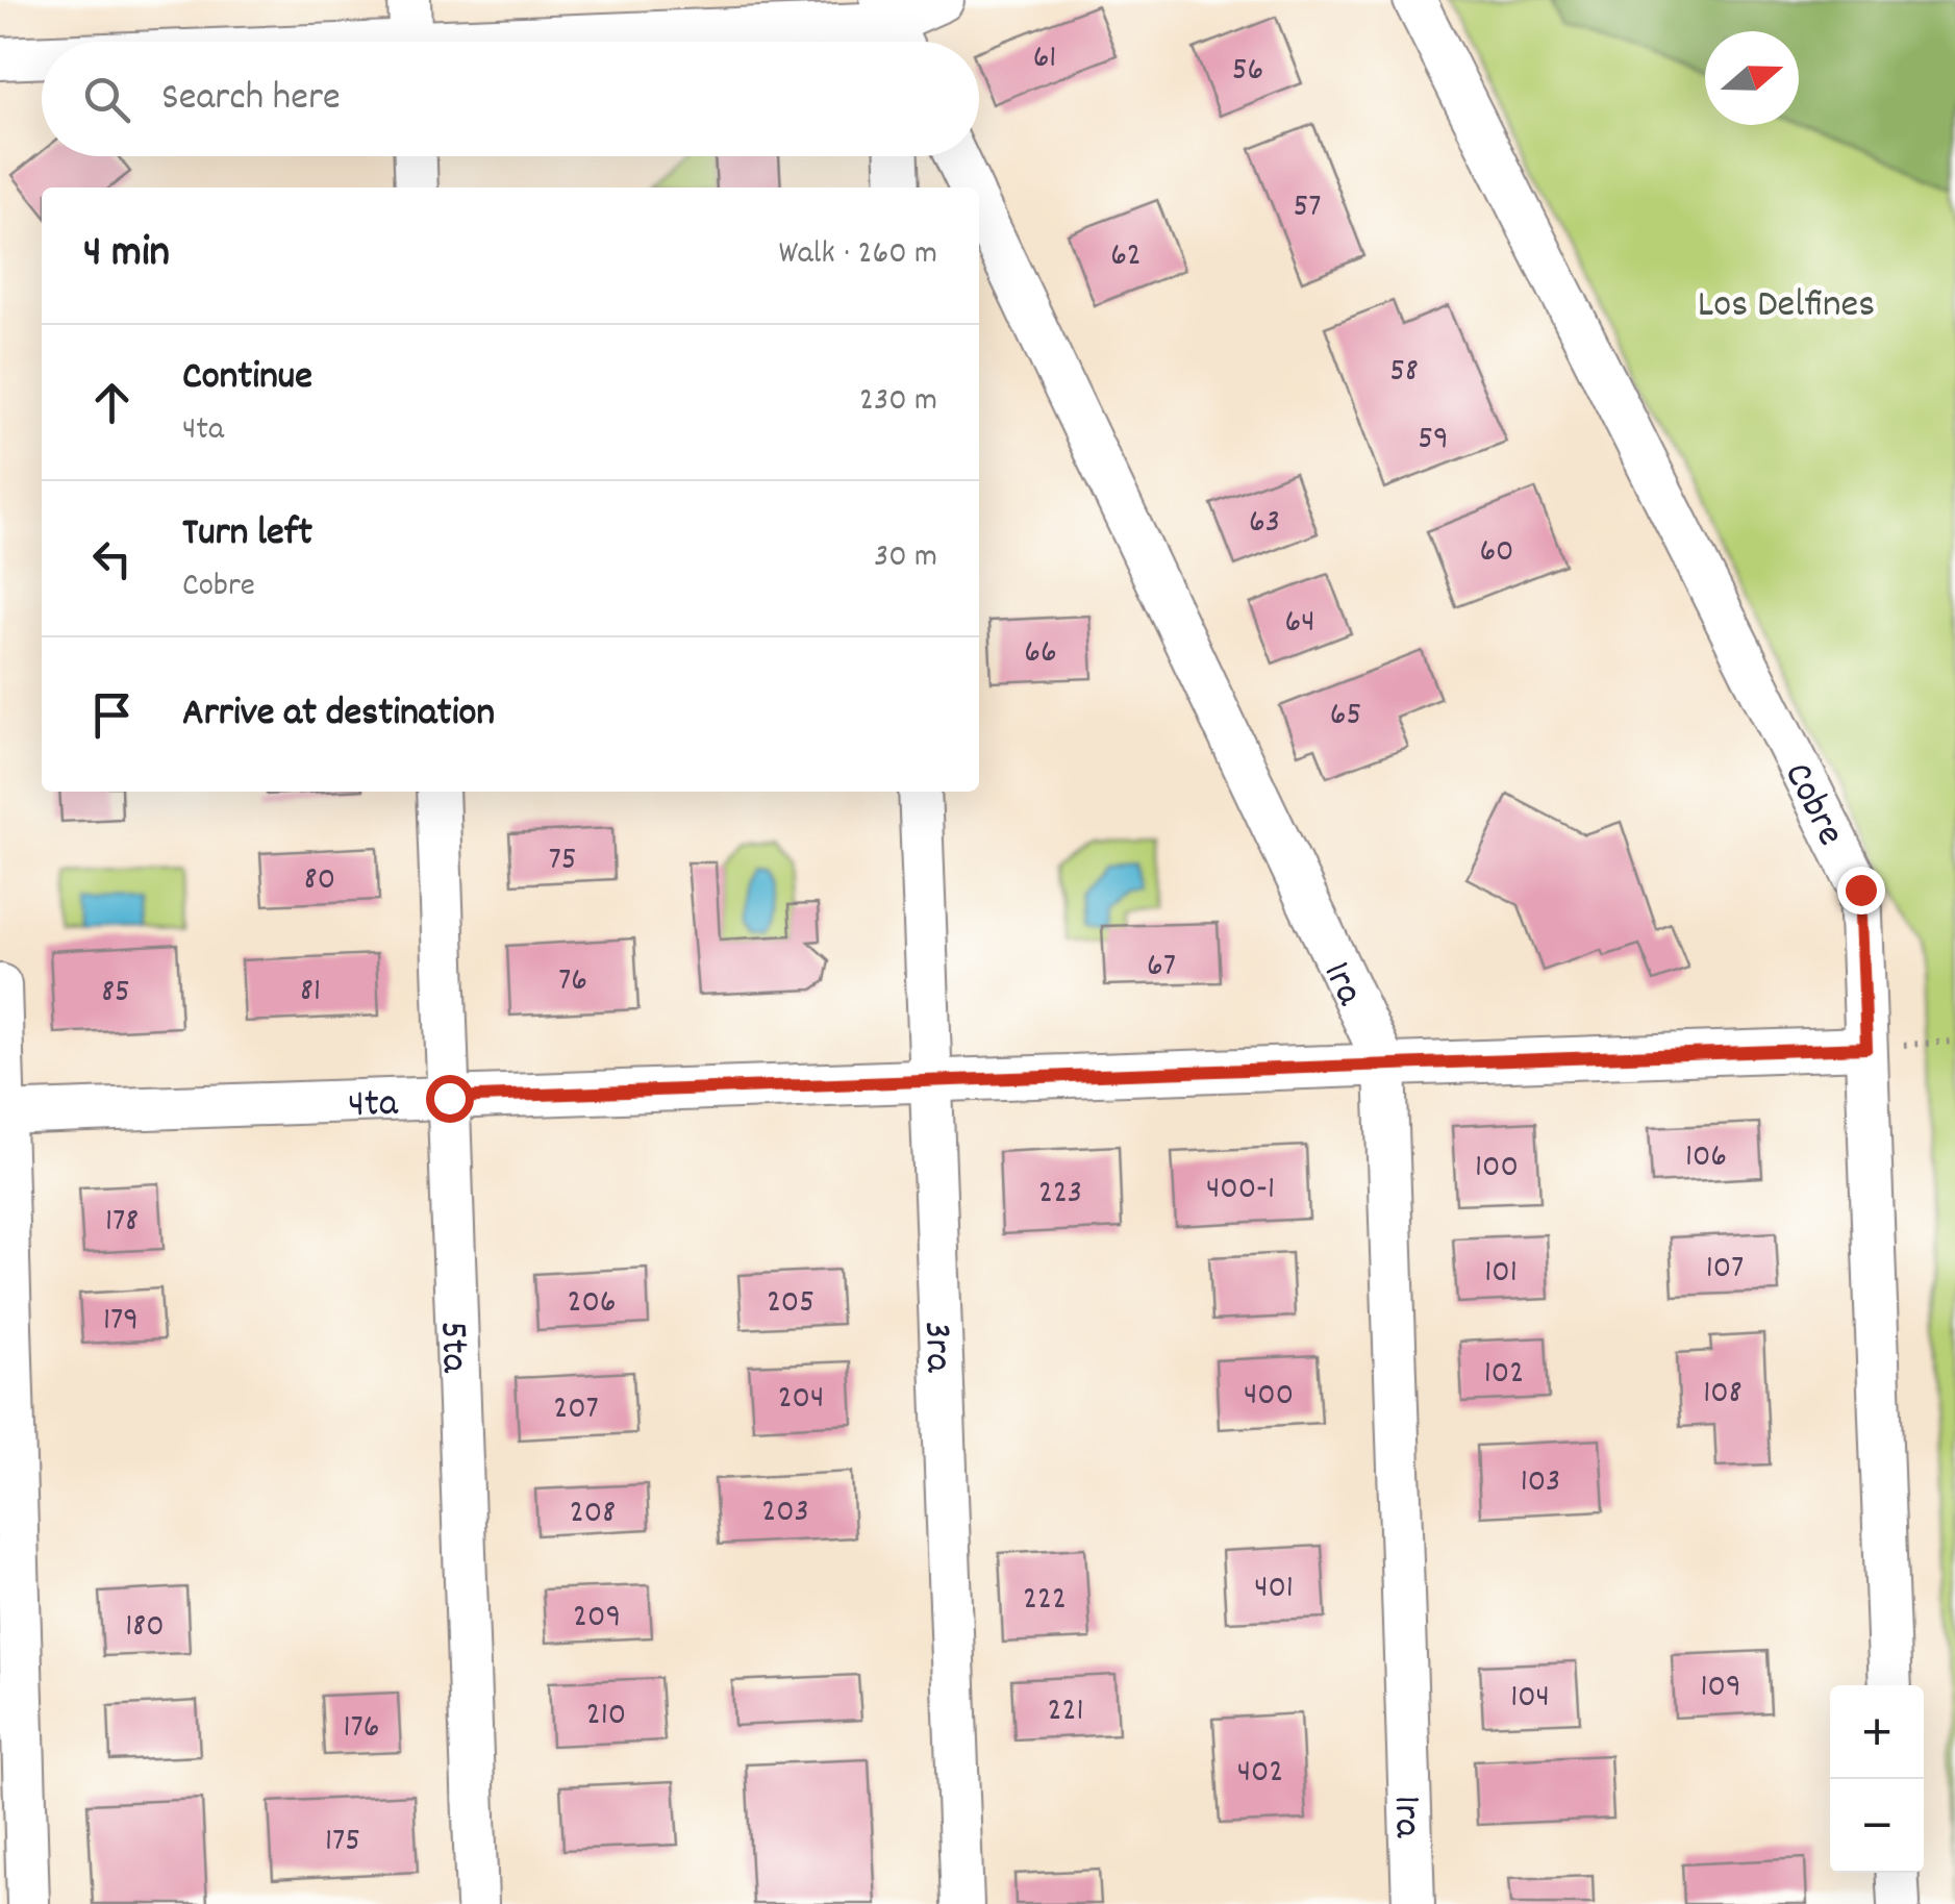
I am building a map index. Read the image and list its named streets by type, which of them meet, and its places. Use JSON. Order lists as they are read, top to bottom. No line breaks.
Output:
{"streets":{"street":["Cobre","1ra","4ta","5ta","3ra"]},"crossings":[["Cobre","4ta"],["1ra","4ta"],["4ta","5ta"],["4ta","3ra"]],"parks":["Los Delfines"],"house_numbers":["61","56","57","62","58","59","63","60","64","66","65","75","80","67","76","81","85","106","100","400-1","223","178","107","101","206","205","179","102","108","400","204","207","103","203","208","401","222","209","180","109","104","221","210","176","402","175"],"north":"right","page":{"search":"Search here","heading":["4 min","Walk · 260 m"],"list":[["Continue","4ta","230 m"],["Turn left","Cobre","30 m"],"Arrive at destination"],"map_buttons":["+","−"]}}
